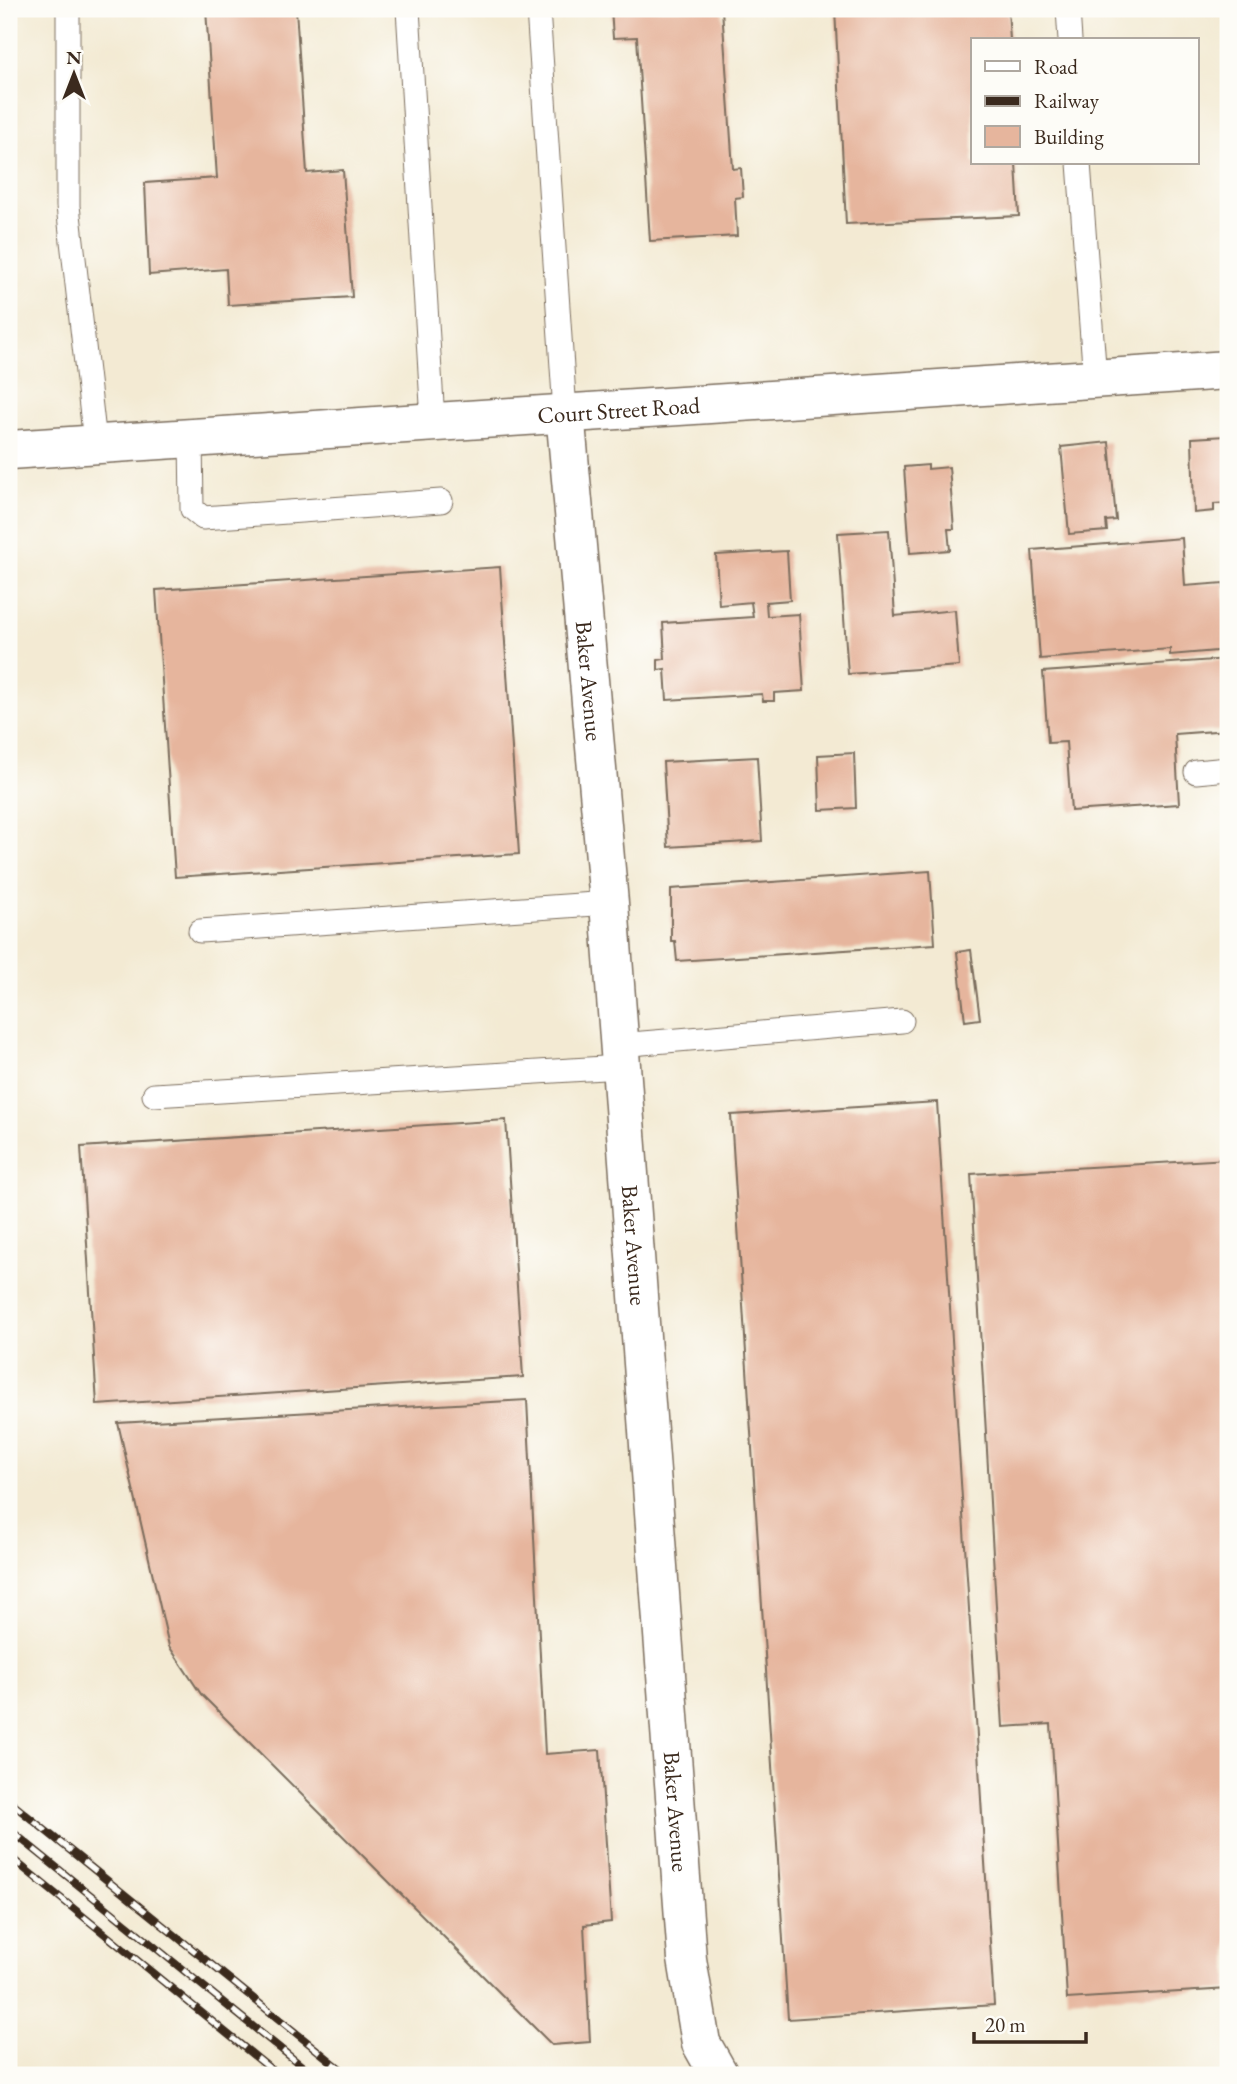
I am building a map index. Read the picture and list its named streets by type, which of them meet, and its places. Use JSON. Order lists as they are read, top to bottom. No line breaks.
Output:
{"streets":{"street":["Court Street Road","Baker Avenue"]},"crossings":[["Court Street Road","Baker Avenue"]],"legend":["Road","Railway","Building"],"scale_bar":"20 m","north":"top"}
